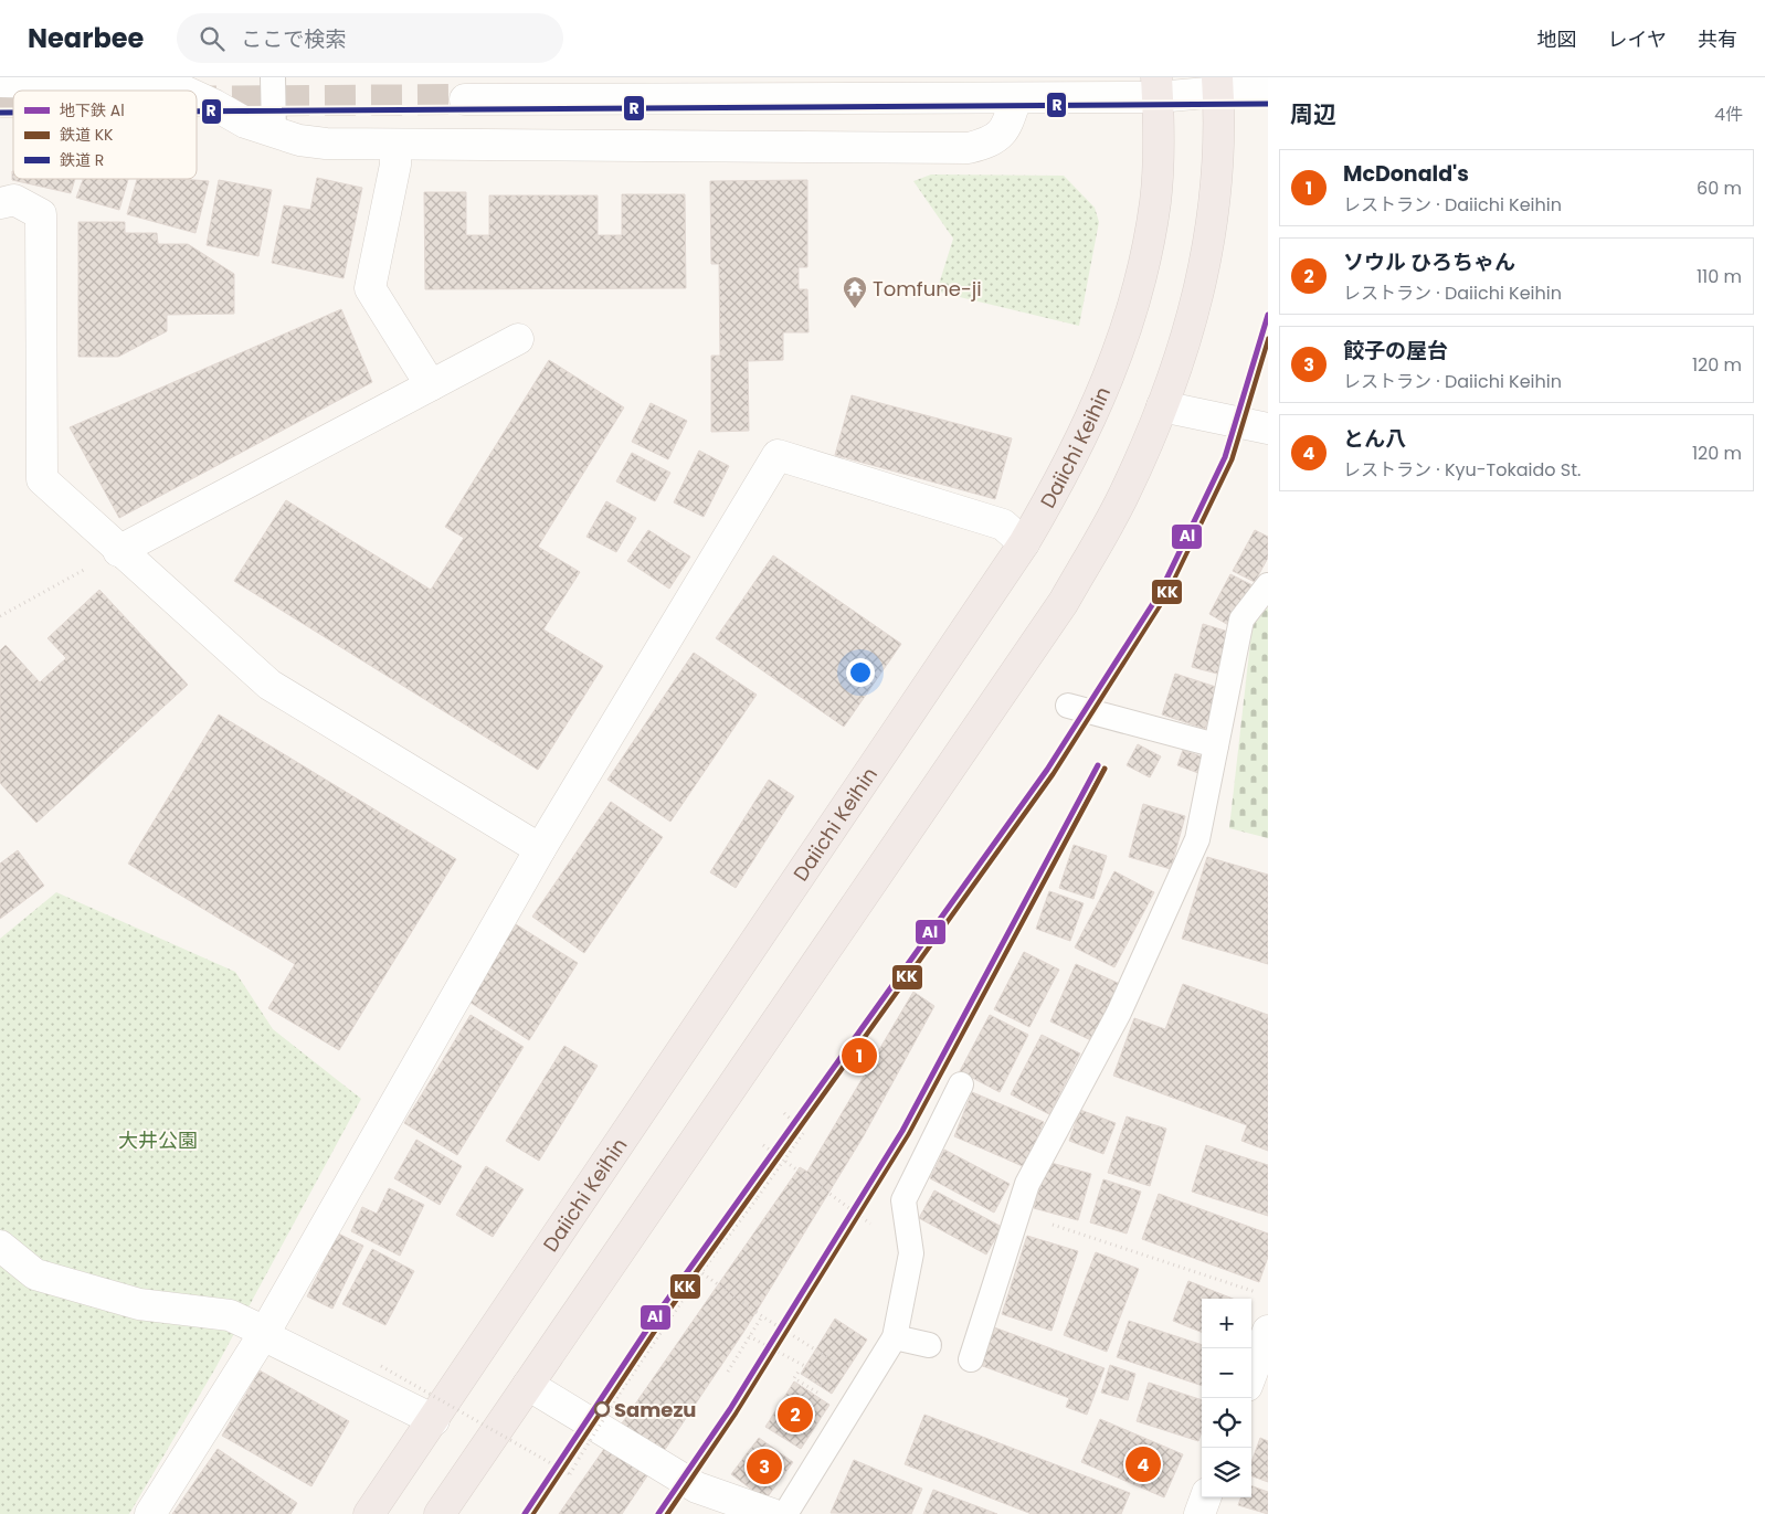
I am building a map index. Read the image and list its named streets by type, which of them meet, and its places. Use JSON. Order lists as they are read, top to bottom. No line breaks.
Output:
{"streets":{"highway":["Daiichi Keihin"]},"parks":["大井公園"],"places":{"temple":["Tomfune-ji"],"other":["Samezu"]},"lines":["rail line R","metro line Al","rail line KK"],"legend":["地下鉄 Al","鉄道 KK","鉄道 R"],"page":{"header":"Nearbee","search":"ここで検索","nav":["地図","レイヤ","共有"],"heading":["周辺","4件"],"list":[{"mark":"1","name":"McDonald's","note":"レストラン · Daiichi Keihin","value":"60 m"},{"mark":"2","name":"ソウル ひろちゃん","note":"レストラン · Daiichi Keihin","value":"110 m"},{"mark":"3","name":"餃子の屋台","note":"レストラン · Daiichi Keihin","value":"120 m"},{"mark":"4","name":"とん八","note":"レストラン · Kyu-Tokaido St.","value":"120 m"}],"pins":["1","2","4","3"],"map_buttons":["+","−"]}}
